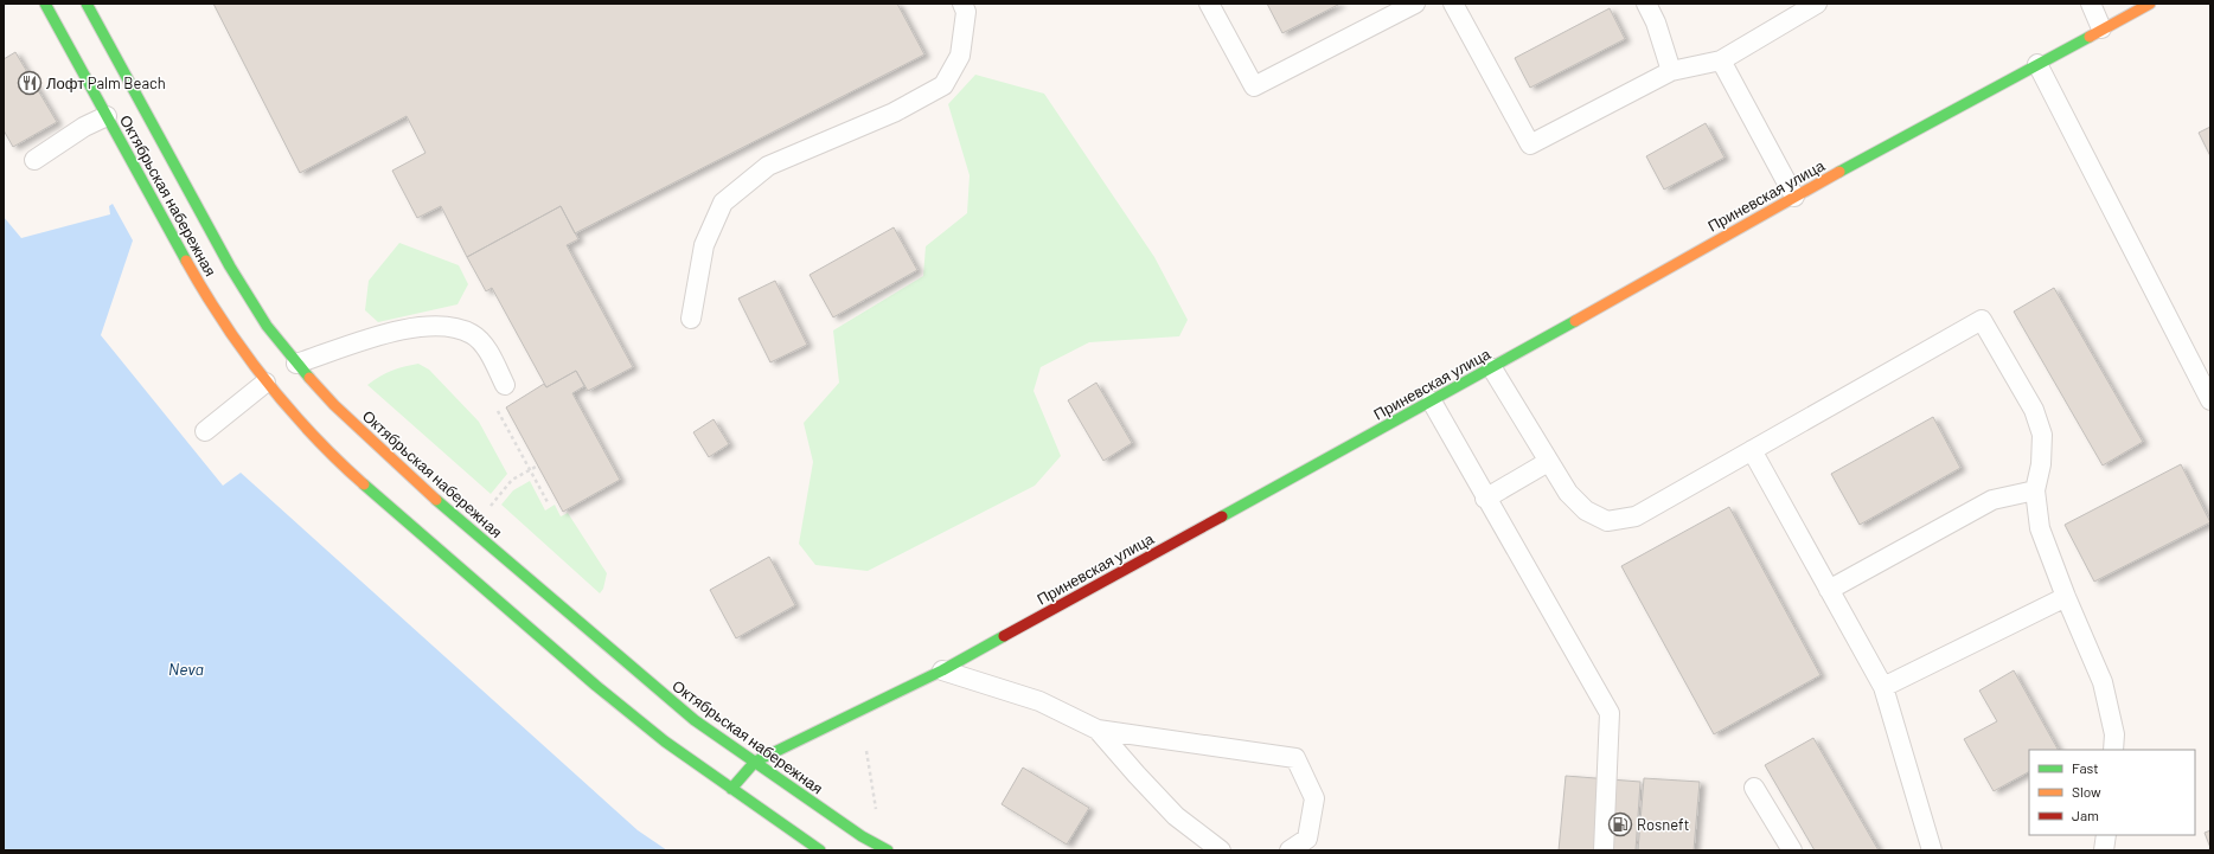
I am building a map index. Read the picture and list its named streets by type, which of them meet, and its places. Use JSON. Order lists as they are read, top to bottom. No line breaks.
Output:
{"streets":{"main road":["Октябрьская набережная","Приневская улица"]},"crossings":[["Октябрьская набережная","Приневская улица"]],"water":["Neva"],"places":{"restaurant":["Лофт Palm Beach"],"fuel station":["Rosneft"]},"legend":["Fast","Slow","Jam"]}
